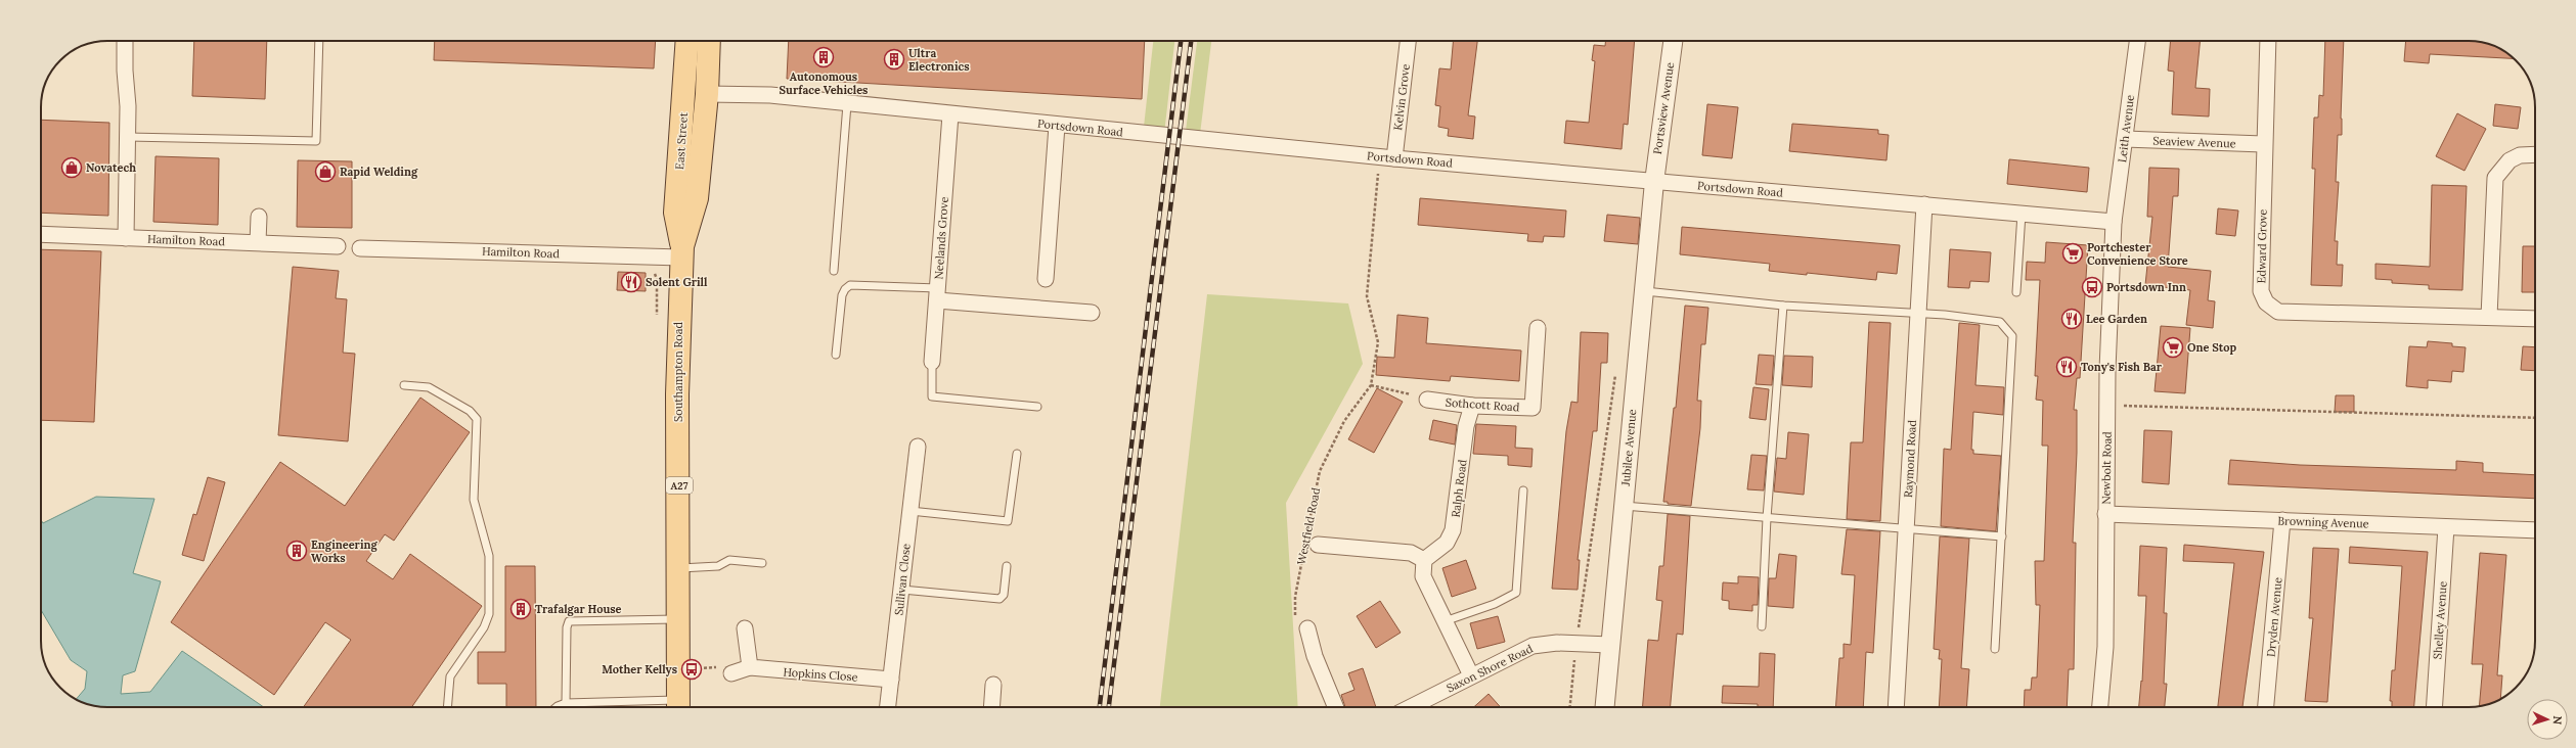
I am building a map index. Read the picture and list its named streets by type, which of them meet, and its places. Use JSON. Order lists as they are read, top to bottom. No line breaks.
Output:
{"streets":{"main road":["East Street","Southampton Road","A27"],"street":["Kelvin Grove","Portsview Avenue","Portsdown Road","Leith Avenue","Seaview Avenue","Neelands Grove","Hamilton Road","Edward Grove","Sothcott Road","Jubilee Avenue","Raymond Road","Newbolt Road","Ralph Road","Browning Avenue","Sullivan Close","Dryden Avenue","Shelley Avenue","Saxon Shore Road","Hopkins Close"],"path":["Westfield Road"]},"crossings":[["Kelvin Grove","Portsdown Road"],["Kelvin Grove","Westfield Road"],["Portsview Avenue","Portsdown Road"],["Portsview Avenue","Jubilee Avenue"],["Portsdown Road","Leith Avenue"],["Portsdown Road","Neelands Grove"],["Portsdown Road","Southampton Road"],["Portsdown Road","Jubilee Avenue"],["Portsdown Road","Raymond Road"],["Portsdown Road","Newbolt Road"],["Portsdown Road","Westfield Road"],["Leith Avenue","Seaview Avenue"],["Leith Avenue","Newbolt Road"],["East Street","Hamilton Road"],["East Street","Southampton Road"],["Seaview Avenue","Edward Grove"],["Hamilton Road","Southampton Road"],["Sothcott Road","Ralph Road"],["Jubilee Avenue","Saxon Shore Road"],["Newbolt Road","Browning Avenue"],["Browning Avenue","Dryden Avenue"],["Browning Avenue","Shelley Avenue"],["Sullivan Close","Hopkins Close"]],"places":{"building":["Autonomous Surface Vehicles","Ultra Electronics","Engineering Works","Trafalgar House"],"shop":["Novatech","Rapid Welding"],"supermarket":["Portchester Convenience Store","One Stop"],"restaurant":["Solent Grill","Lee Garden","Tony's Fish Bar"],"bus stop":["Portsdown Inn","Mother Kellys"]},"north":"right"}
